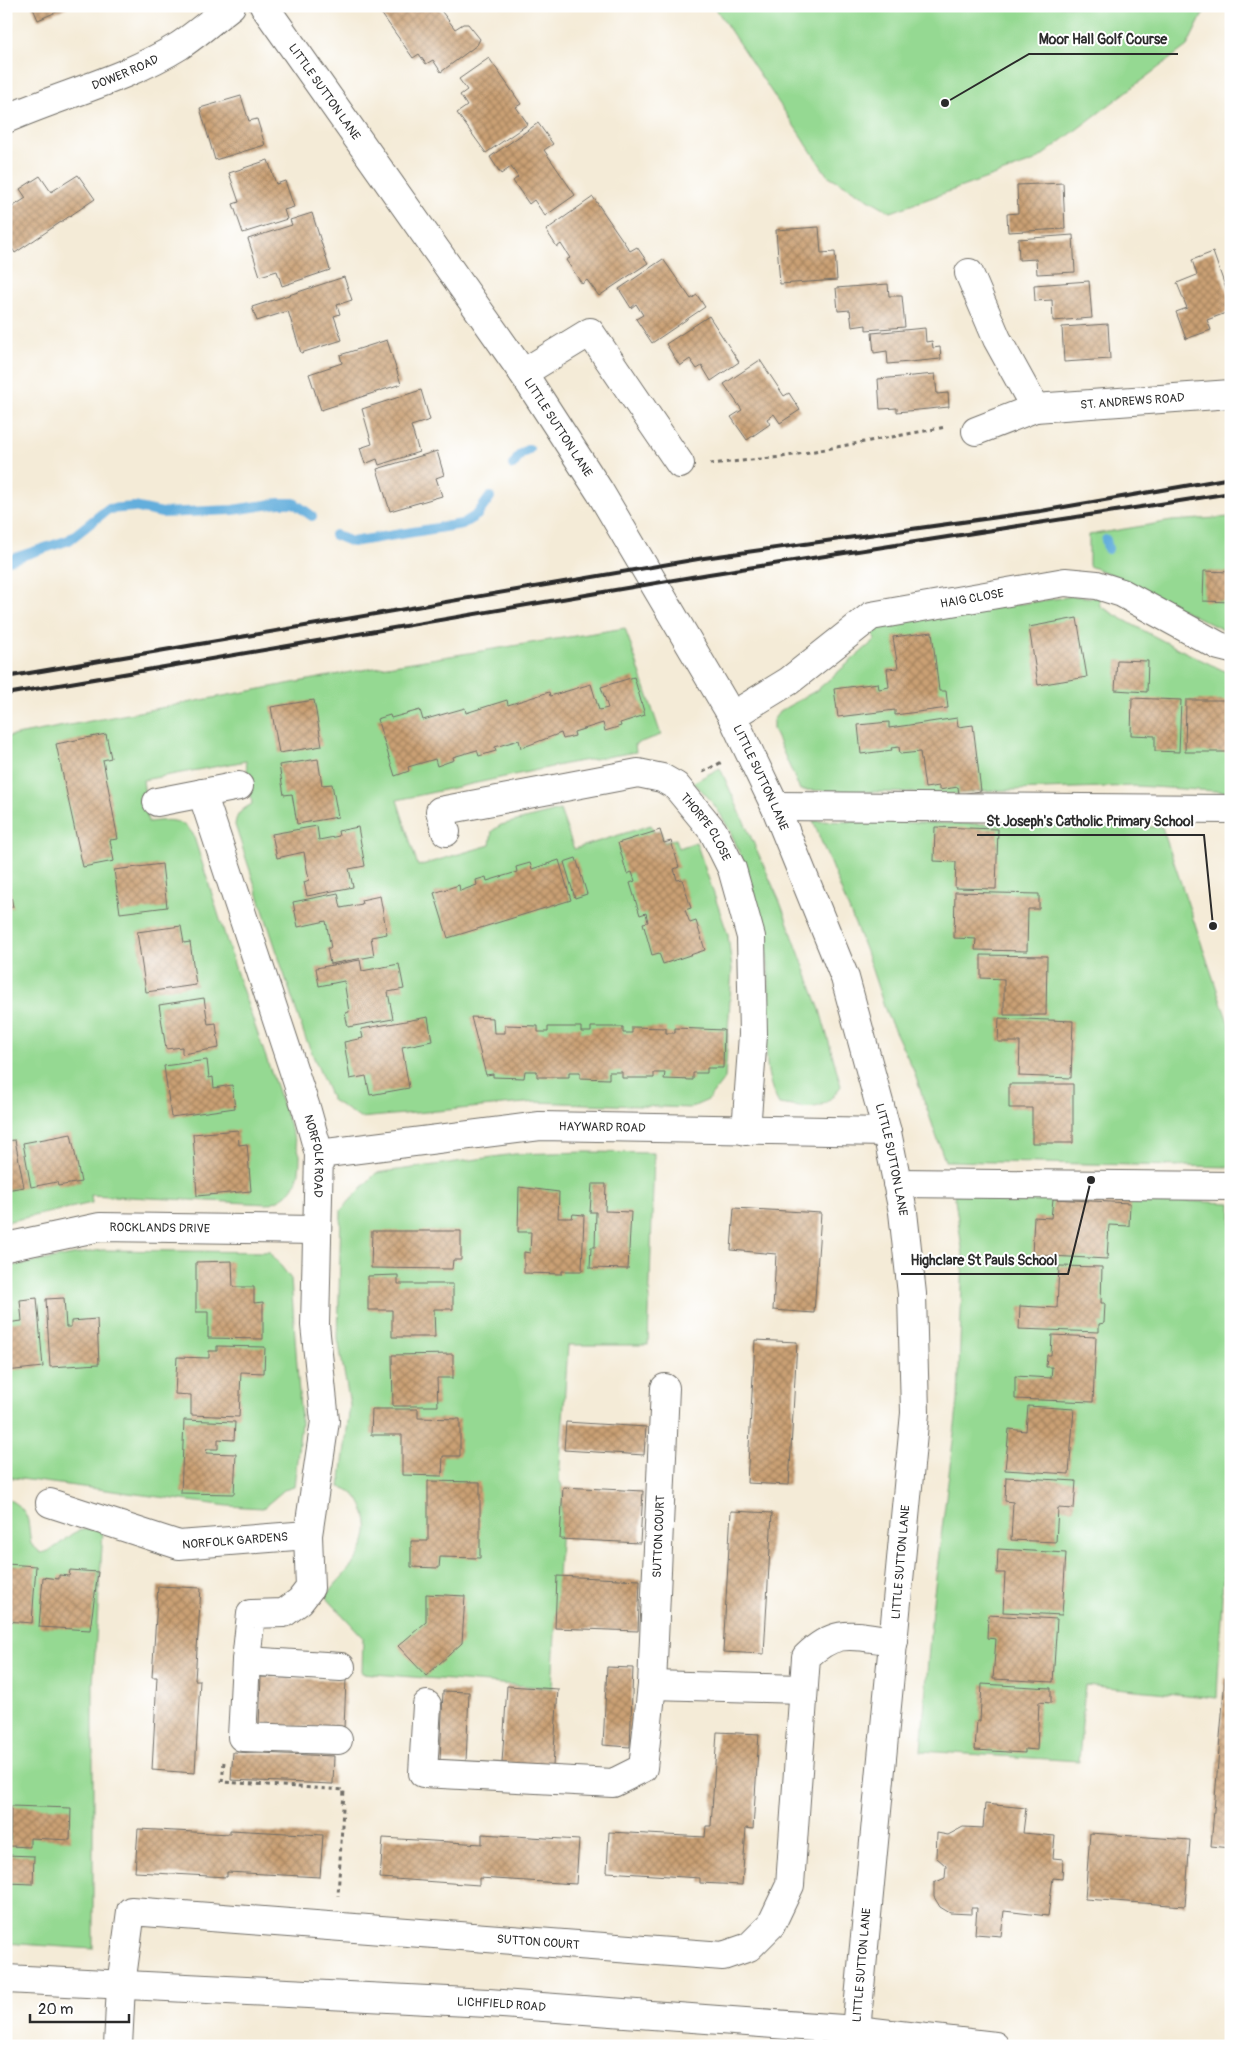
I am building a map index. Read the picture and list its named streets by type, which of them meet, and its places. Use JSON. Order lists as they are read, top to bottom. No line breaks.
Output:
{"streets":{"street":["DOWER ROAD","LITTLE SUTTON LANE","ST. ANDREWS ROAD","HAIG CLOSE","THORPE CLOSE","HAYWARD ROAD","NORFOLK ROAD","ROCKLANDS DRIVE","SUTTON COURT","NORFOLK GARDENS","LICHFIELD ROAD"]},"crossings":[["LITTLE SUTTON LANE","HAIG CLOSE"],["LITTLE SUTTON LANE","HAYWARD ROAD"],["LITTLE SUTTON LANE","SUTTON COURT"],["LITTLE SUTTON LANE","LICHFIELD ROAD"],["THORPE CLOSE","HAYWARD ROAD"],["HAYWARD ROAD","NORFOLK ROAD"],["NORFOLK ROAD","ROCKLANDS DRIVE"],["NORFOLK ROAD","NORFOLK GARDENS"],["SUTTON COURT","LICHFIELD ROAD"]],"places":["Moor Hall Golf Course","St Joseph's Catholic Primary School","Highclare St Pauls School"],"scale_bar":"20 m"}
